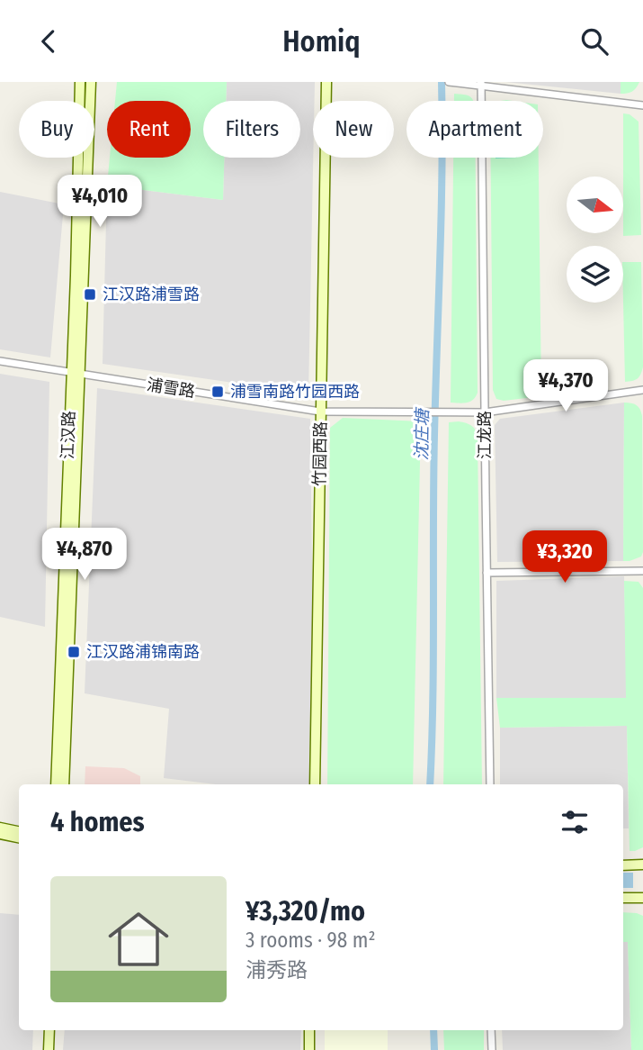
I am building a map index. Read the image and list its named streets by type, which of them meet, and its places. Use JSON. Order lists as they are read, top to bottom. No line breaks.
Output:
{"streets":{"street":["浦雪路","江汉路","江龙路","竹园西路"]},"crossings":[["浦雪路","江汉路"],["浦雪路","江龙路"],["浦雪路","竹园西路"]],"water":["沈庄塘"],"places":{"transit":["江汉路浦雪路","浦雪南路竹园西路","江汉路浦锦南路"]},"north":"right","page":{"header":"Homiq","chip":["Buy","Rent","Filters","New","Apartment"],"price":["¥4,010","¥4,370","¥4,870","¥3,320"],"heading":"4 homes","list":[{"name":"¥3,320/mo","note":"3 rooms · 98 m² · 浦秀路"}]}}
